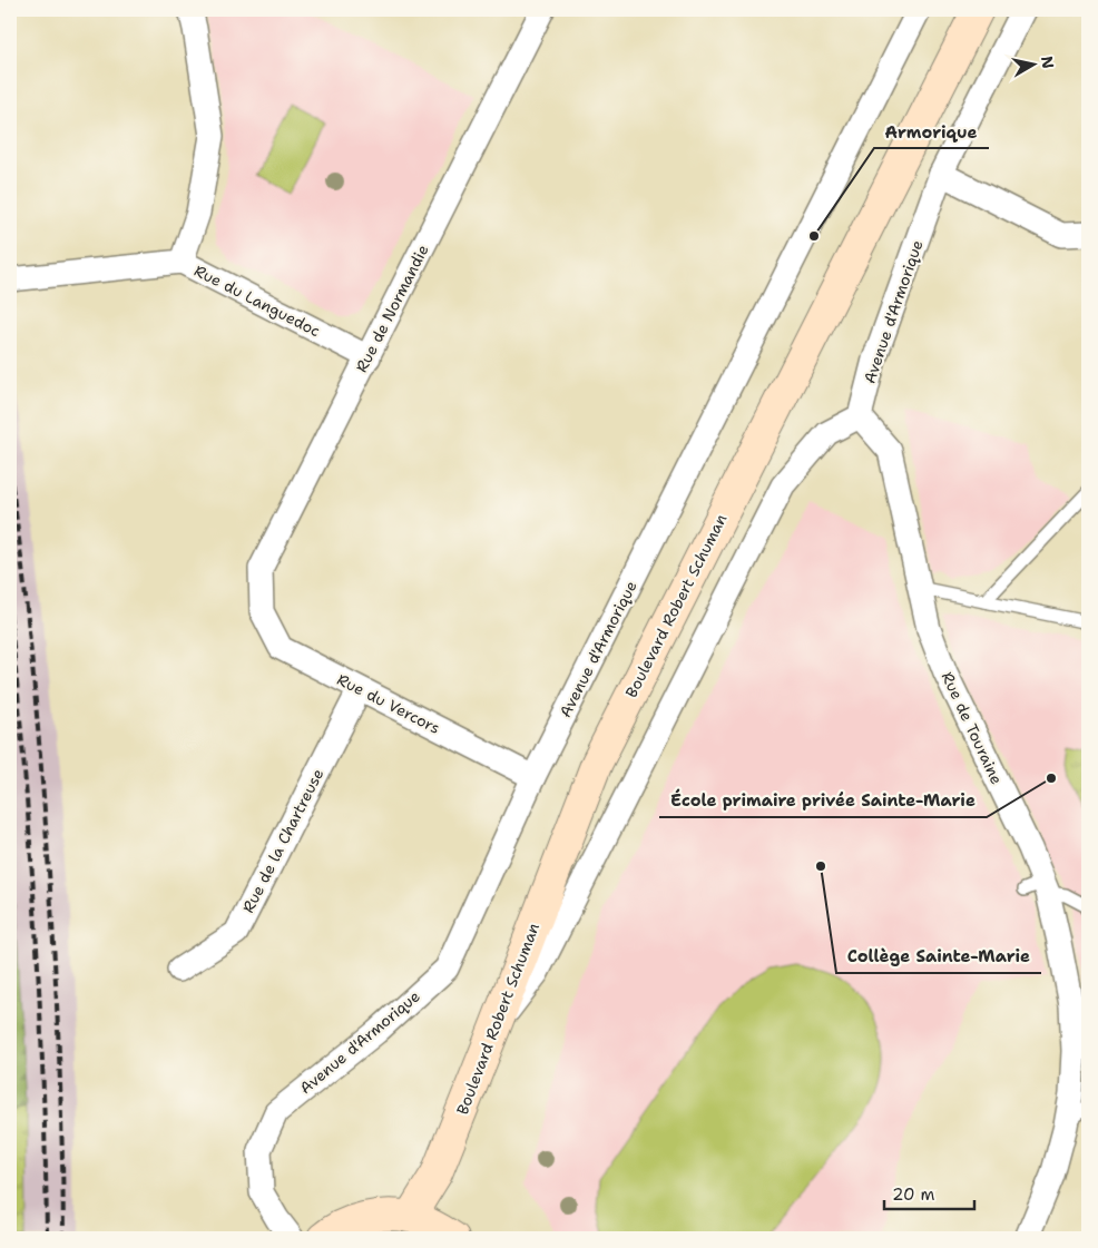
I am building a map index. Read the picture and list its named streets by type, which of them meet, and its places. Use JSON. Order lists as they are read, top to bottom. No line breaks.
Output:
{"streets":{"main road":["Boulevard Robert Schuman"],"street":["Rue du Languedoc","Rue de Normandie","Avenue d'Armorique","Rue du Vercors","Rue de Touraine","Rue de la Chartreuse"]},"crossings":[["Rue du Languedoc","Rue de Normandie"],["Rue de Normandie","Rue du Vercors"],["Avenue d'Armorique","Rue du Vercors"],["Avenue d'Armorique","Rue de Touraine"],["Rue du Vercors","Rue de la Chartreuse"]],"places":["Armorique","École primaire privée Sainte-Marie","Collège Sainte-Marie"],"scale_bar":"20 m","north":"right"}
